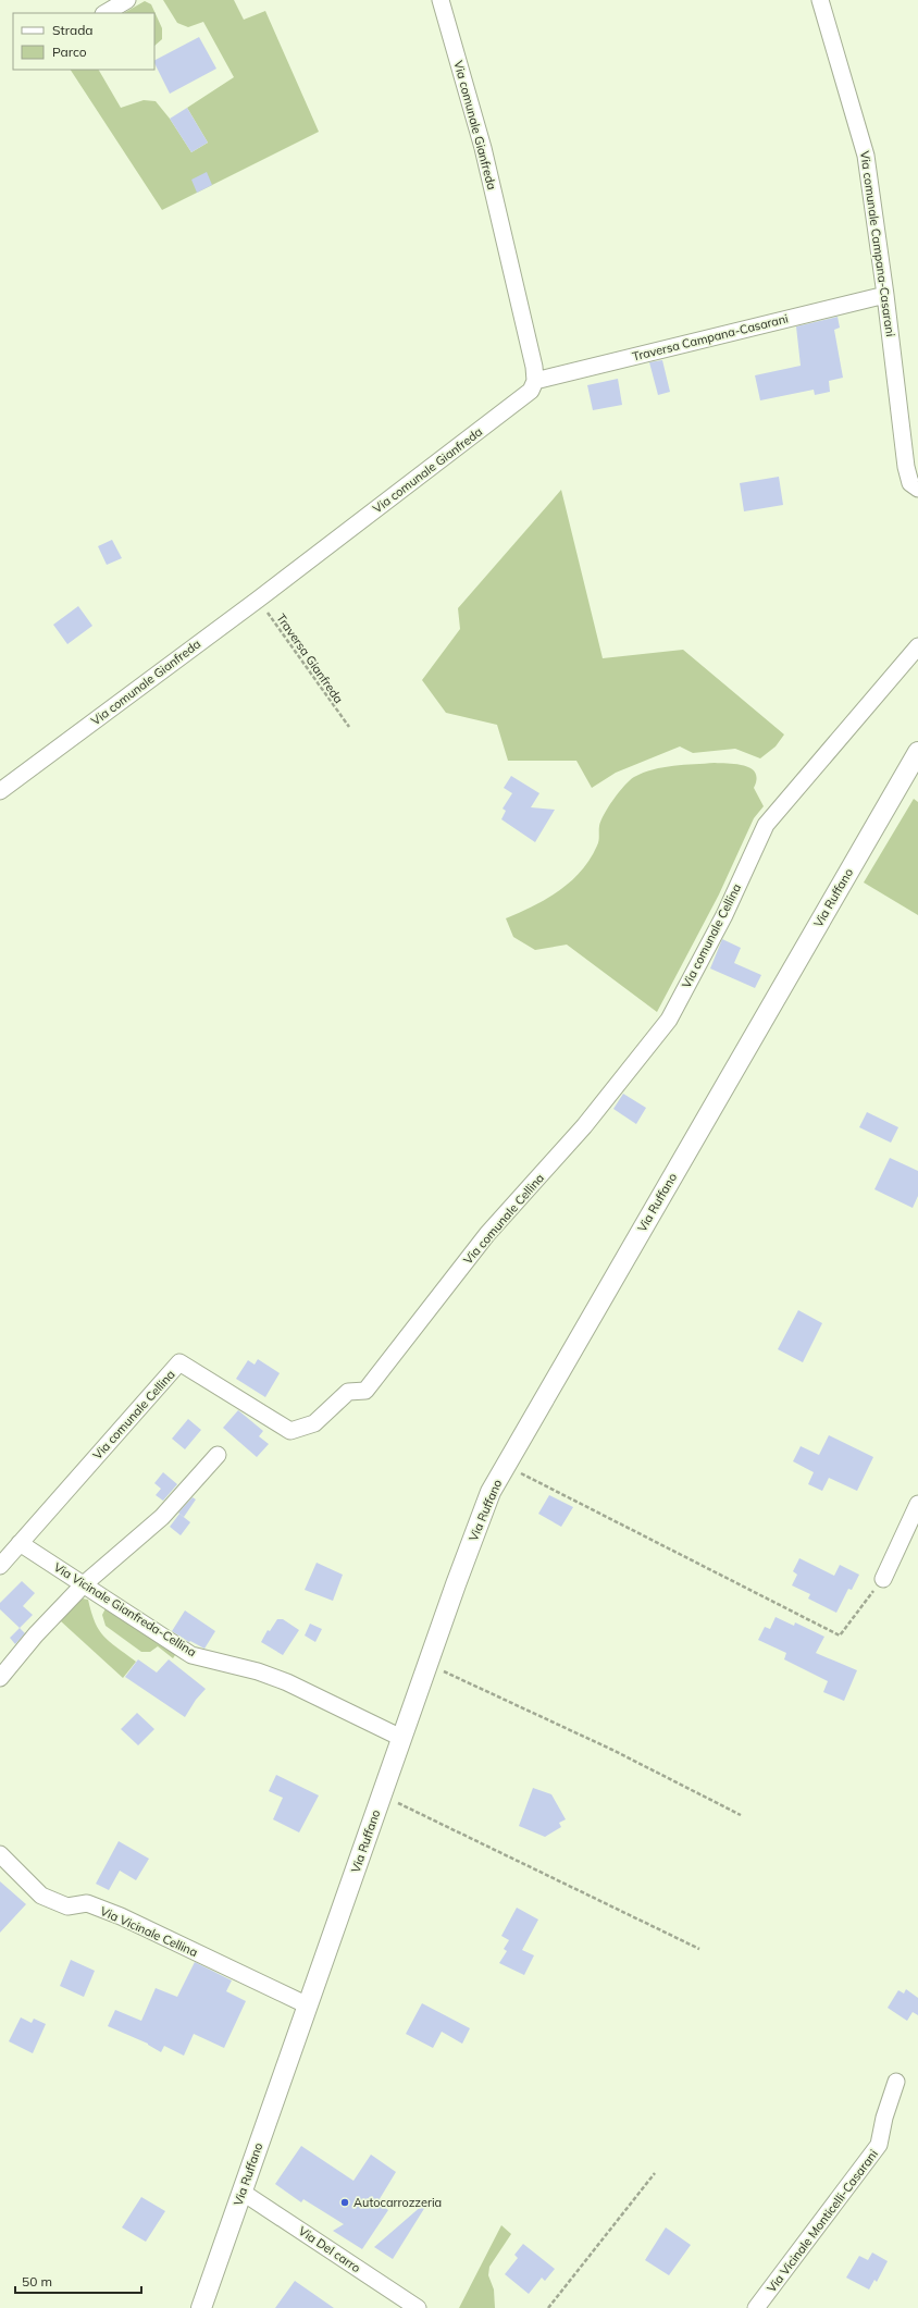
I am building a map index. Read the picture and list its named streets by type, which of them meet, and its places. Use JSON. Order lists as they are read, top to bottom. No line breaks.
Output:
{"streets":{"street":["Via comunale Gianfreda","Via comunale Campana-Casarani","Traversa Campana-Casarani","Via Ruffano","Via comunale Cellina","Via Vicinale Gianfreda-Cellina","Via Vicinale Cellina","Via Vicinale Monticelli-Casarani","Via Del carro"],"path":["Traversa Gianfreda"]},"crossings":[["Via comunale Gianfreda","Traversa Campana-Casarani"],["Via comunale Gianfreda","Traversa Gianfreda"],["Via comunale Campana-Casarani","Traversa Campana-Casarani"],["Via Ruffano","Via Vicinale Gianfreda-Cellina"],["Via Ruffano","Via Vicinale Cellina"],["Via Ruffano","Via Del carro"],["Via comunale Cellina","Via Vicinale Gianfreda-Cellina"]],"places":["Autocarrozzeria"],"legend":["Strada","Parco"],"scale_bar":"50 m"}
